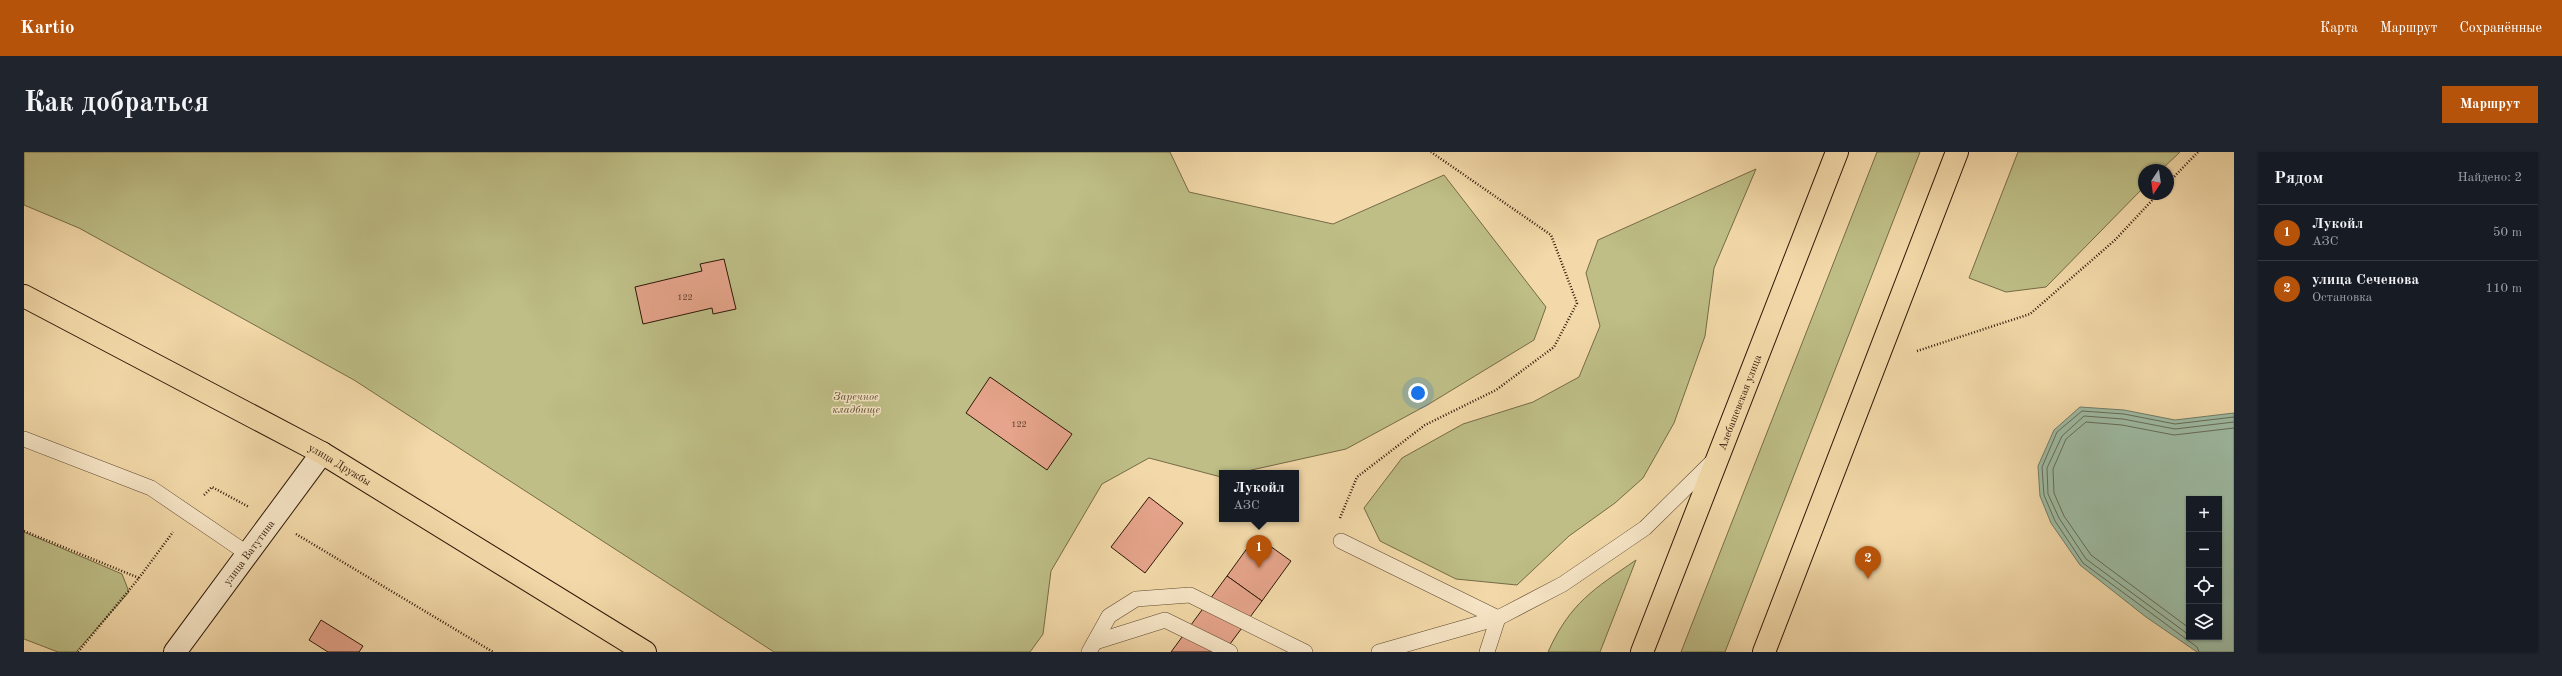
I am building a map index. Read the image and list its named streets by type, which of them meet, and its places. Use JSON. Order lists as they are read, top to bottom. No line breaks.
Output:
{"streets":{"main road":["Алебашевская улица","улица Дружбы","улица Ватутина"]},"crossings":[["улица Дружбы","улица Ватутина"]],"parks":["Заречное кладбище"],"house_numbers":["122","122"],"north":"bottom","page":{"header":"Kartio","nav":["Карта","Маршрут","Сохранённые"],"buttons":"Маршрут","title":"Как добраться","heading":["Рядом","Найдено: 2"],"list":[{"mark":"1","name":"Лукойл","note":"АЗС","value":"50 m"},{"mark":"2","name":"улица Сеченова","note":"Остановка","value":"110 m"}],"popup":["Лукойл","АЗС"],"map_buttons":["+","−"],"pins":["1","2"]}}
